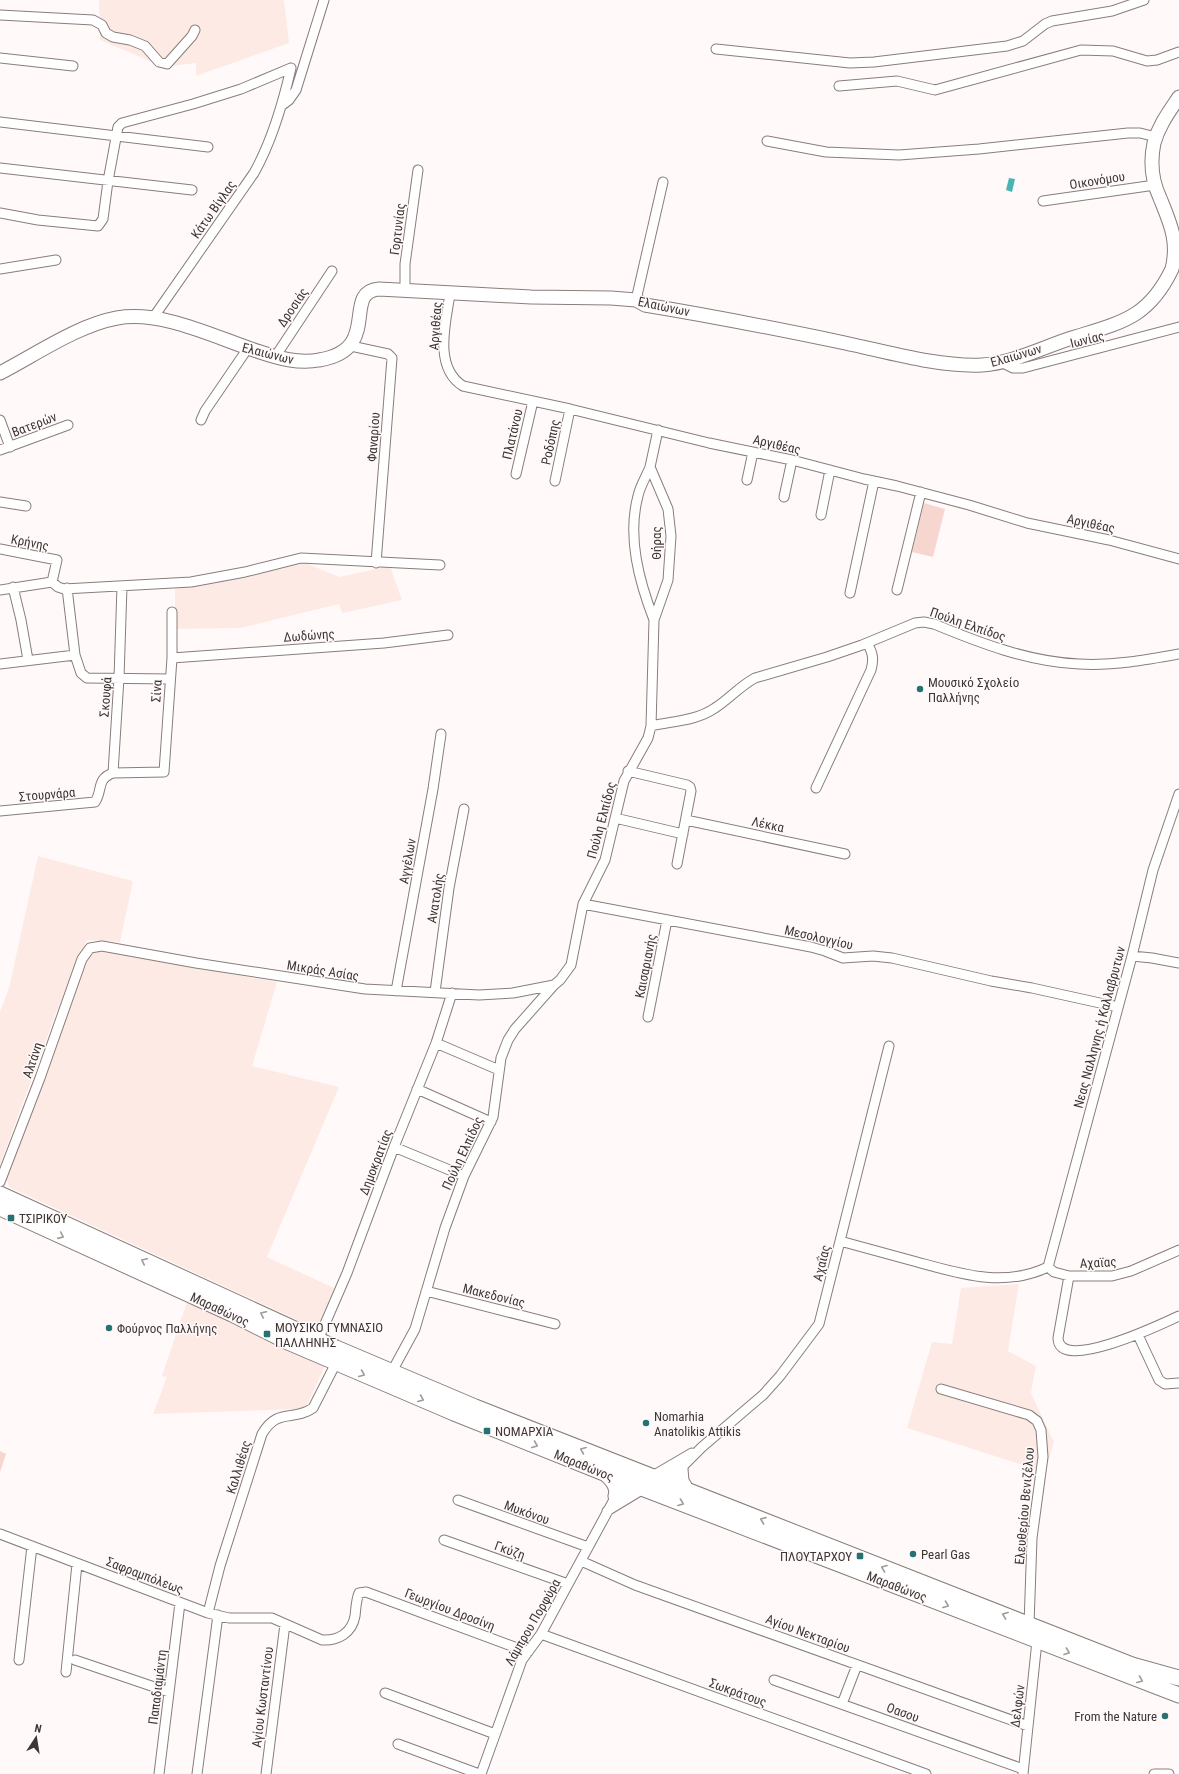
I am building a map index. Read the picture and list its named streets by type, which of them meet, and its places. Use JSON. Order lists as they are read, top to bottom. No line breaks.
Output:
{"streets":{"main road":["Ελαιώνων","Μαραθώνος"],"street":["Οικονόμου","Κάτω Βίγλας","Γορτυνίας","Δροσιάς","Αργιθέας","Ιωνίας","Βατερών","Πλατάνου","Φαναρίου","Ροδόπης","Κρήνης","Θήρας","Πούλη Ελπίδος","Δωδώνης","Σίνα","Σκουφά","Στουρνάρα","Λέκκα","Αγγέλων","Ανατολής","Μεσολογγίου","Καισαριανής","Μικράς Ασίας","Νεας Nαλληνης ή Καλλαβρυτων","Αλτάνη","Δημοκρατίας","Αχαϊας","Αχαΐας","Μακεδονίας","Καλλιθέας","Ελευθερίου Βενιζέλου","Μυκόνου","Γκύζη","Σαφραμπόλεως","Γεωργίου Δροσίνη","Λάμπρου Πορφύρα","Αγίου Νεκταρίου","Παπαδιαμάντη","Σωκράτους","Αγίου Κωσταντίνου","Δελφών","Οασου"]},"crossings":[["Οικονόμου","Ελαιώνων"],["Κάτω Βίγλας","Ελαιώνων"],["Γορτυνίας","Ελαιώνων"],["Ελαιώνων","Δροσιάς"],["Ελαιώνων","Αργιθέας"],["Ελαιώνων","Ιωνίας"],["Ελαιώνων","Φαναρίου"],["Αργιθέας","Πλατάνου"],["Αργιθέας","Ροδόπης"],["Αργιθέας","Θήρας"],["Θήρας","Πούλη Ελπίδος"],["Πούλη Ελπίδος","Μεσολογγίου"],["Πούλη Ελπίδος","Μικράς Ασίας"],["Πούλη Ελπίδος","Μακεδονίας"],["Πούλη Ελπίδος","Μαραθώνος"],["Δωδώνης","Σίνα"],["Σίνα","Σκουφά"],["Σίνα","Στουρνάρα"],["Σκουφά","Στουρνάρα"],["Αγγέλων","Μικράς Ασίας"],["Ανατολής","Μικράς Ασίας"],["Μεσολογγίου","Καισαριανής"],["Μεσολογγίου","Νεας Nαλληνης ή Καλλαβρυτων"],["Μικράς Ασίας","Αλτάνη"],["Μικράς Ασίας","Δημοκρατίας"],["Νεας Nαλληνης ή Καλλαβρυτων","Αχαϊας"],["Νεας Nαλληνης ή Καλλαβρυτων","Αχαΐας"],["Δημοκρατίας","Μαραθώνος"],["Αχαϊας","Αχαΐας"],["Αχαΐας","Μαραθώνος"],["Αχαΐας","Λάμπρου Πορφύρα"],["Μαραθώνος","Καλλιθέας"],["Μαραθώνος","Ελευθερίου Βενιζέλου"],["Μαραθώνος","Λάμπρου Πορφύρα"],["Μαραθώνος","Δελφών"],["Καλλιθέας","Σαφραμπόλεως"],["Μυκόνου","Λάμπρου Πορφύρα"],["Γκύζη","Λάμπρου Πορφύρα"],["Σαφραμπόλεως","Γεωργίου Δροσίνη"],["Σαφραμπόλεως","Παπαδιαμάντη"],["Σαφραμπόλεως","Αγίου Κωσταντίνου"],["Γεωργίου Δροσίνη","Λάμπρου Πορφύρα"],["Λάμπρου Πορφύρα","Αγίου Νεκταρίου"],["Λάμπρου Πορφύρα","Σωκράτους"],["Αγίου Νεκταρίου","Δελφών"],["Δελφών","Οασου"]],"places":{"other":["Μουσικό Σχολείο Παλλήνης","Φούρνος Παλλήνης","Nomarhia Anatolikis Attikis","Pearl Gas","From the Nature"],"transit":["ΤΣΙΡΙΚΟΥ","ΜΟΥΣΙΚΟ ΓΥΜΝΑΣΙΟ ΠΑΛΛΗΝΗΣ","ΝΟΜΑΡΧΙΑ","ΠΛΟΥΤΑΡΧΟΥ"]},"north":"top"}
